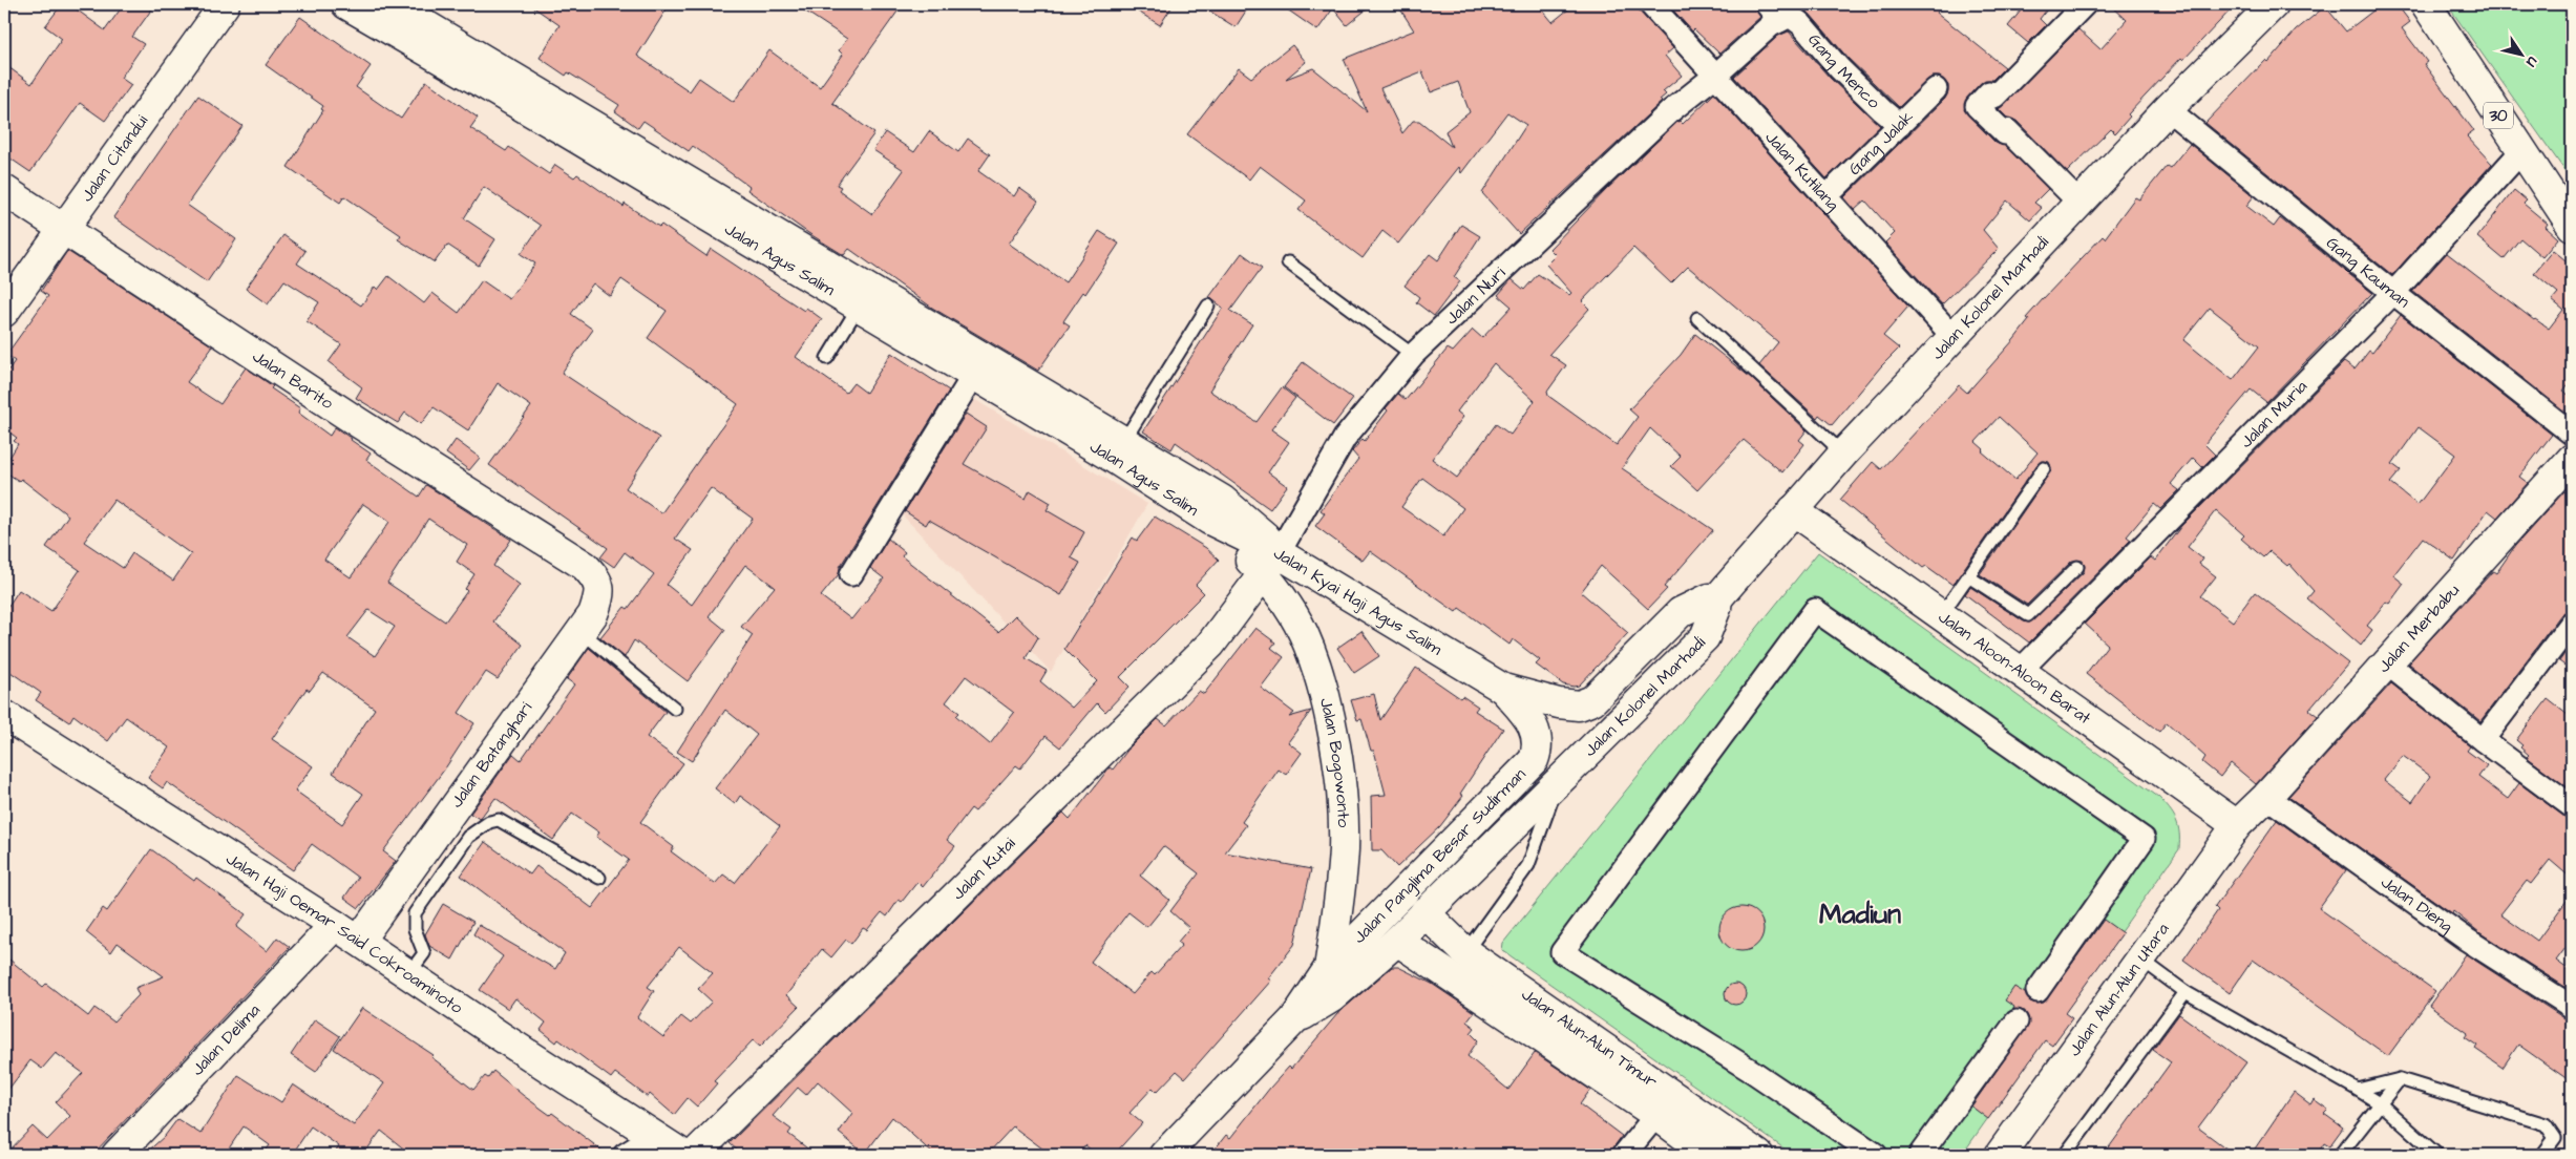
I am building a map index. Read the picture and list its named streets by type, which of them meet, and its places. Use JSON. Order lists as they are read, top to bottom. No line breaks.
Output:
{"streets":{"main road":["30","Jalan Citandui","Jalan Agus Salim","Jalan Kolonel Marhadi","Jalan Barito","Jalan Kyai Haji Agus Salim","Jalan Merbabu","Jalan Aloon-Aloon Barat","Jalan Batanghari","Jalan Bogowonto","Jalan Panglima Besar Sudirman","Jalan Kutai","Jalan Haji Oemar Said Cokroaminoto","Jalan Alun-Alun Utara","Jalan Alun-Alun Timur","Jalan Delima"],"street":["Gang Menco","Gang Jalak","Jalan Kutilang","Gang Kauman","Jalan Nuri","Jalan Muria","Jalan Dieng"]},"crossings":[["Gang Menco","Gang Jalak"],["Gang Menco","Jalan Kutilang"],["Gang Menco","Jalan Nuri"],["30","Jalan Muria"],["Gang Jalak","Jalan Kutilang"],["Jalan Citandui","Jalan Barito"],["Jalan Kutilang","Jalan Nuri"],["Jalan Kutilang","Jalan Kolonel Marhadi"],["Jalan Agus Salim","Jalan Kyai Haji Agus Salim"],["Gang Kauman","Jalan Kolonel Marhadi"],["Gang Kauman","Jalan Muria"],["Jalan Nuri","Jalan Kyai Haji Agus Salim"],["Jalan Nuri","Jalan Bogowonto"],["Jalan Nuri","Jalan Kutai"],["Jalan Kolonel Marhadi","Jalan Kyai Haji Agus Salim"],["Jalan Kolonel Marhadi","Jalan Aloon-Aloon Barat"],["Jalan Kolonel Marhadi","Jalan Panglima Besar Sudirman"],["Jalan Barito","Jalan Batanghari"],["Jalan Muria","Jalan Aloon-Aloon Barat"],["Jalan Kyai Haji Agus Salim","Jalan Bogowonto"],["Jalan Kyai Haji Agus Salim","Jalan Panglima Besar Sudirman"],["Jalan Kyai Haji Agus Salim","Jalan Kutai"],["Jalan Merbabu","Jalan Aloon-Aloon Barat"],["Jalan Merbabu","Jalan Dieng"],["Jalan Merbabu","Jalan Alun-Alun Utara"],["Jalan Aloon-Aloon Barat","Jalan Alun-Alun Utara"],["Jalan Batanghari","Jalan Haji Oemar Said Cokroaminoto"],["Jalan Bogowonto","Jalan Panglima Besar Sudirman"],["Jalan Bogowonto","Jalan Kutai"],["Jalan Panglima Besar Sudirman","Jalan Alun-Alun Timur"],["Jalan Haji Oemar Said Cokroaminoto","Jalan Delima"]],"districts":["Madiun"],"north":"bottom right"}
